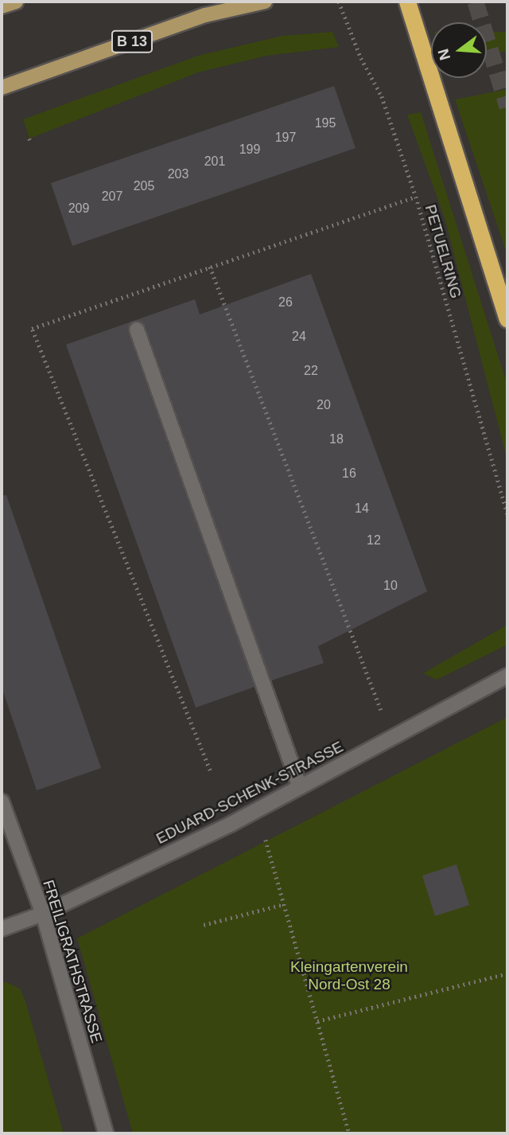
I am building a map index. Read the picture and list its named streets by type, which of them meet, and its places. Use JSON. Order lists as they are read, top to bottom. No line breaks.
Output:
{"streets":{"main road":["B 13"],"street":["EDUARD-SCHENK-STRASSE","FREILIGRATHSTRASSE"],"path":["PETUELRING"]},"crossings":[["EDUARD-SCHENK-STRASSE","FREILIGRATHSTRASSE"]],"parks":["Kleingartenverein Nord-Ost 28"],"house_numbers":["195","197","199","201","203","205","207","209","26","24","22","20","18","16","14","12","10"],"north":"left"}
